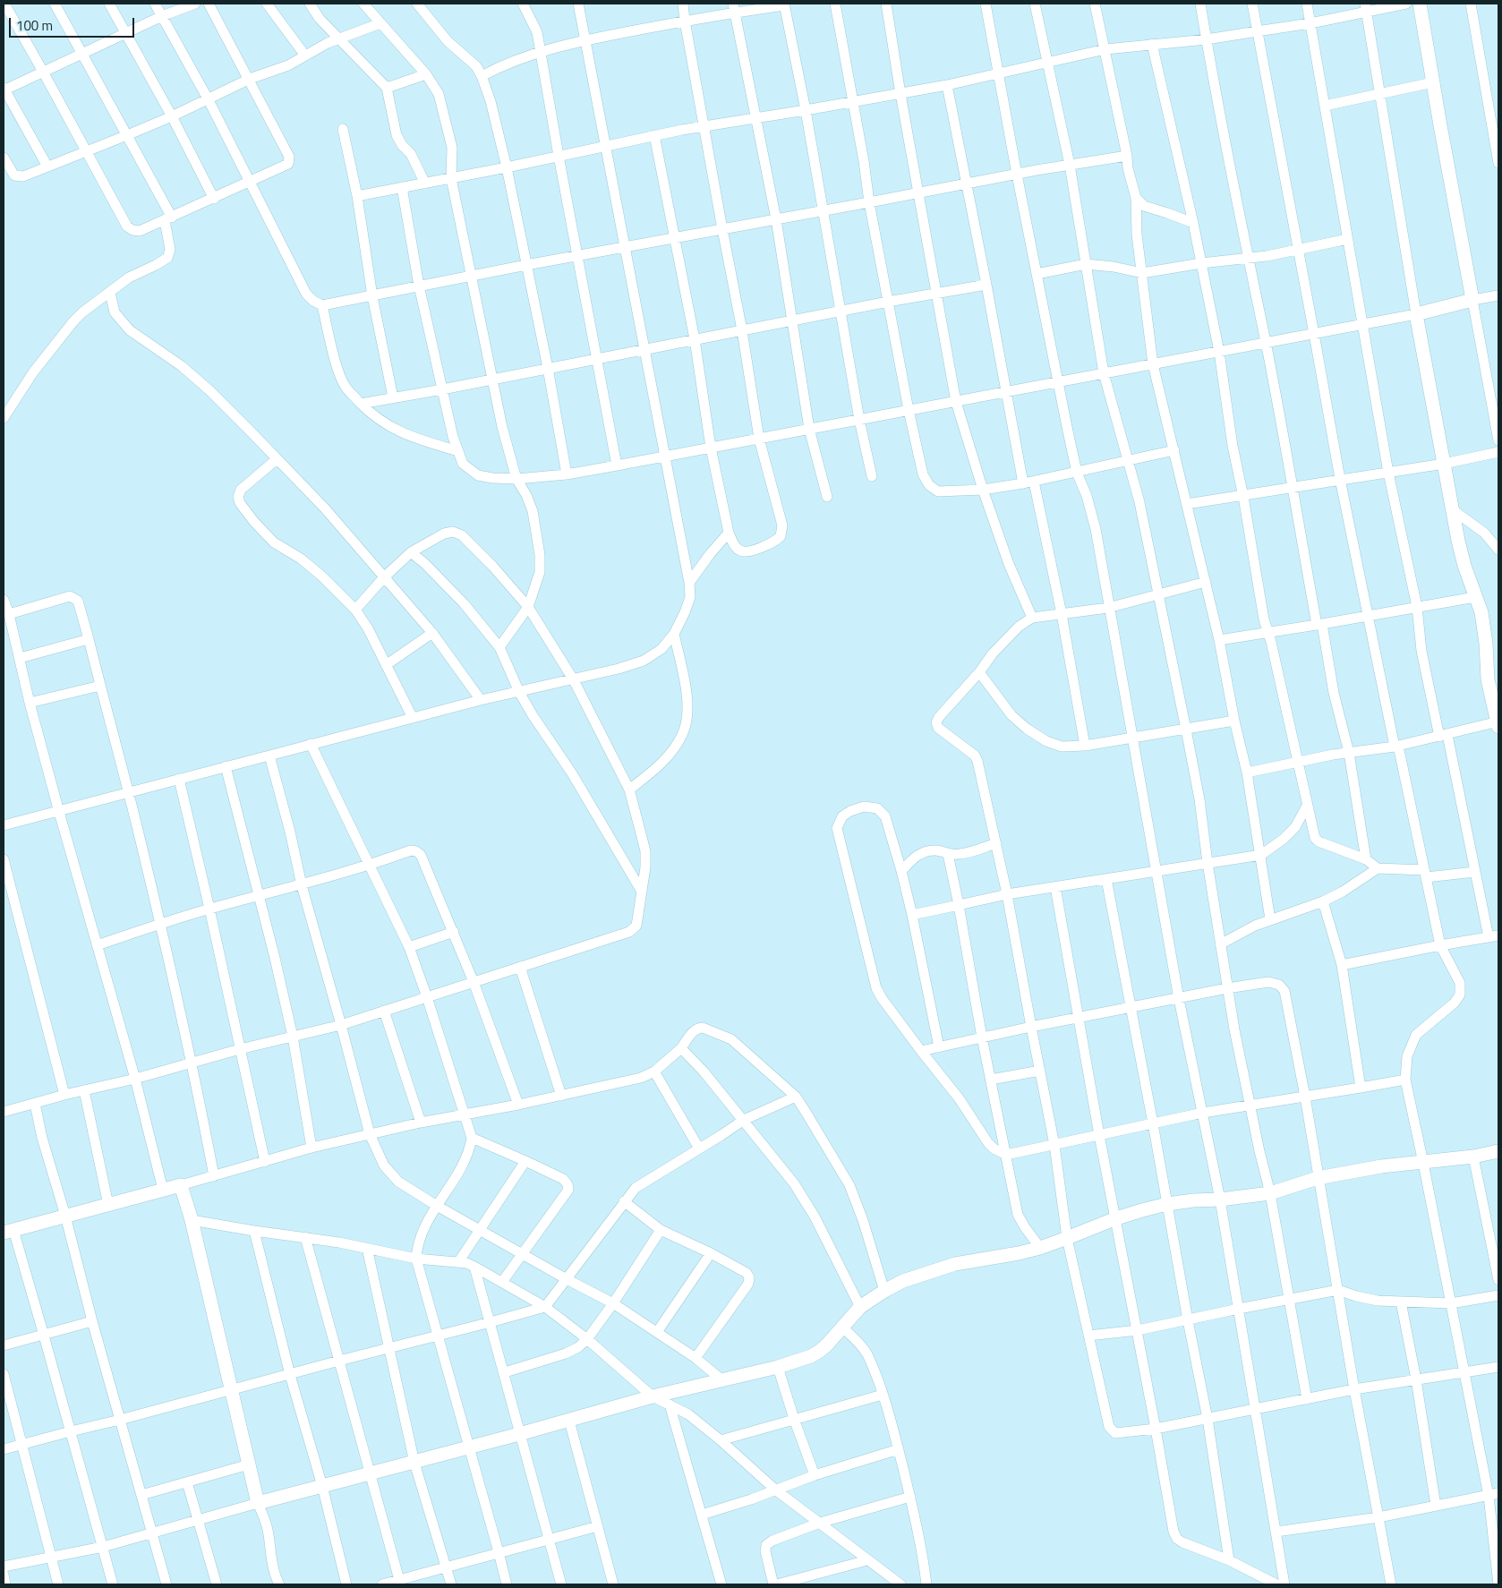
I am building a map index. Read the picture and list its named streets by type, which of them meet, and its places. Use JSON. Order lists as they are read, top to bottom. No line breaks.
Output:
{"scale_bar":"100 m"}
